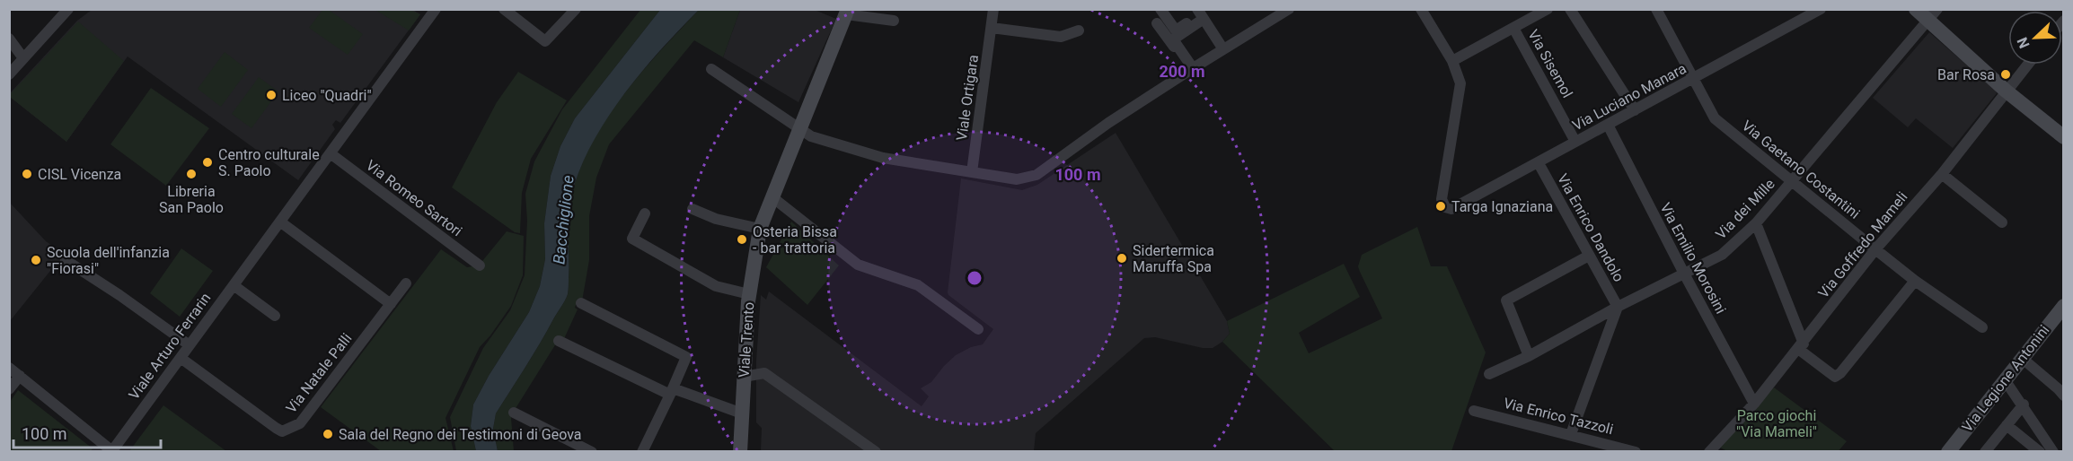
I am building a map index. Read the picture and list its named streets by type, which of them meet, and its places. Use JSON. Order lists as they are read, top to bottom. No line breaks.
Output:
{"streets":{"main road":["Viale Trento","Via Legione Antonini"],"street":["Via Sisemol","Via Luciano Manara","Viale Ortigara","Via Gaetano Costantini","Via Romeo Sartori","Via dei Mille","Via Enrico Dandolo","Via Goffredo Mameli","Via Emilio Morosini","Viale Arturo Ferrarin","Via Natale Palli","Via Enrico Tazzoli"]},"crossings":[["Via Sisemol","Via Luciano Manara"],["Via Luciano Manara","Via Gaetano Costantini"],["Via Luciano Manara","Via Enrico Dandolo"],["Via Luciano Manara","Via Emilio Morosini"],["Via Gaetano Costantini","Via dei Mille"],["Via Gaetano Costantini","Via Goffredo Mameli"],["Via Romeo Sartori","Viale Arturo Ferrarin"],["Via dei Mille","Via Enrico Dandolo"],["Via dei Mille","Via Emilio Morosini"],["Via Goffredo Mameli","Via Emilio Morosini"],["Viale Arturo Ferrarin","Via Natale Palli"]],"water":["Bacchiglione"],"parks":["Parco giochi \"Via Mameli\""],"places":["Bar Rosa","Liceo \"Quadri\"","Centro culturale S. Paolo","CISL Vicenza","Libreria San Paolo","Targa Ignaziana","Osteria Bissa - bar trattoria","Sidertermica Maruffa Spa","Scuola dell'infanzia \"Fiorasi\"","Sala del Regno dei Testimoni di Geova"],"scale_bar":"100 m","north":"bottom left","rings":["200 m","100 m"]}
